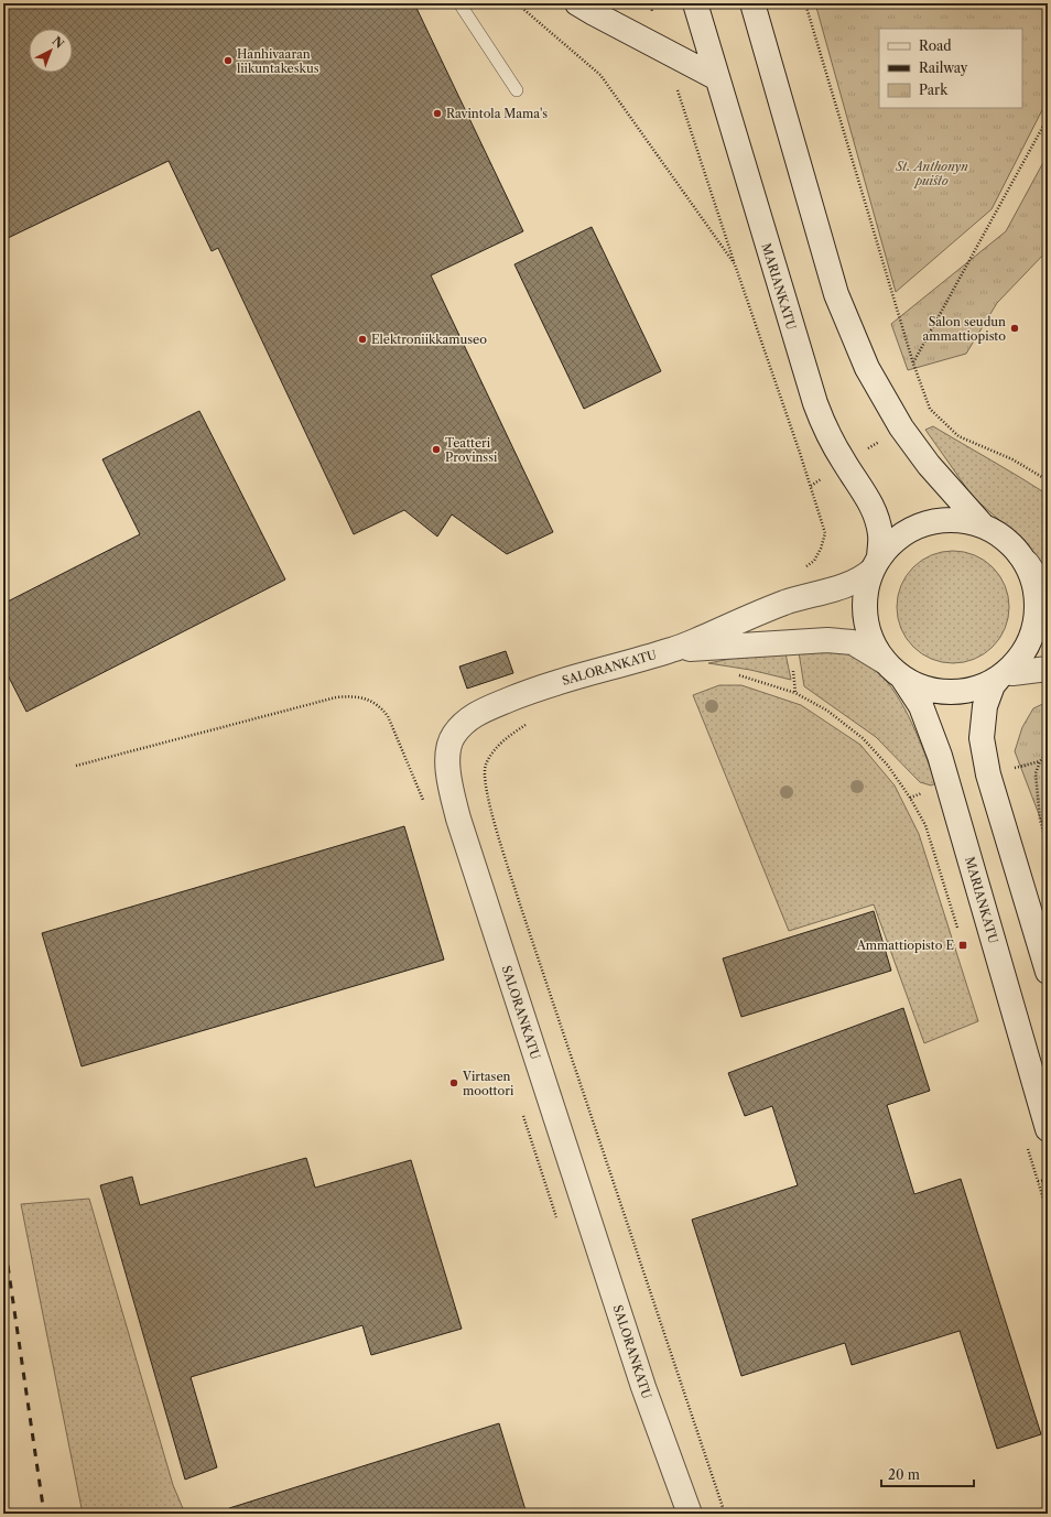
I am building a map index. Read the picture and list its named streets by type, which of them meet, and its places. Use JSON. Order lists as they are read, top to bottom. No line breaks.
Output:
{"streets":{"main road":["MARIANKATU","SALORANKATU"]},"crossings":[["MARIANKATU","SALORANKATU"]],"parks":["St. Anthonyn puisto"],"places":{"other":["Hanhivaaran liikuntakeskus","Ravintola Mama's","Salon seudun ammattiopisto","Elektroniikkamuseo","Teatteri Provinssi","Virtasen moottori"],"transit":["Ammattiopisto E"]},"legend":["Road","Railway","Park"],"scale_bar":"20 m","north":"top right"}
